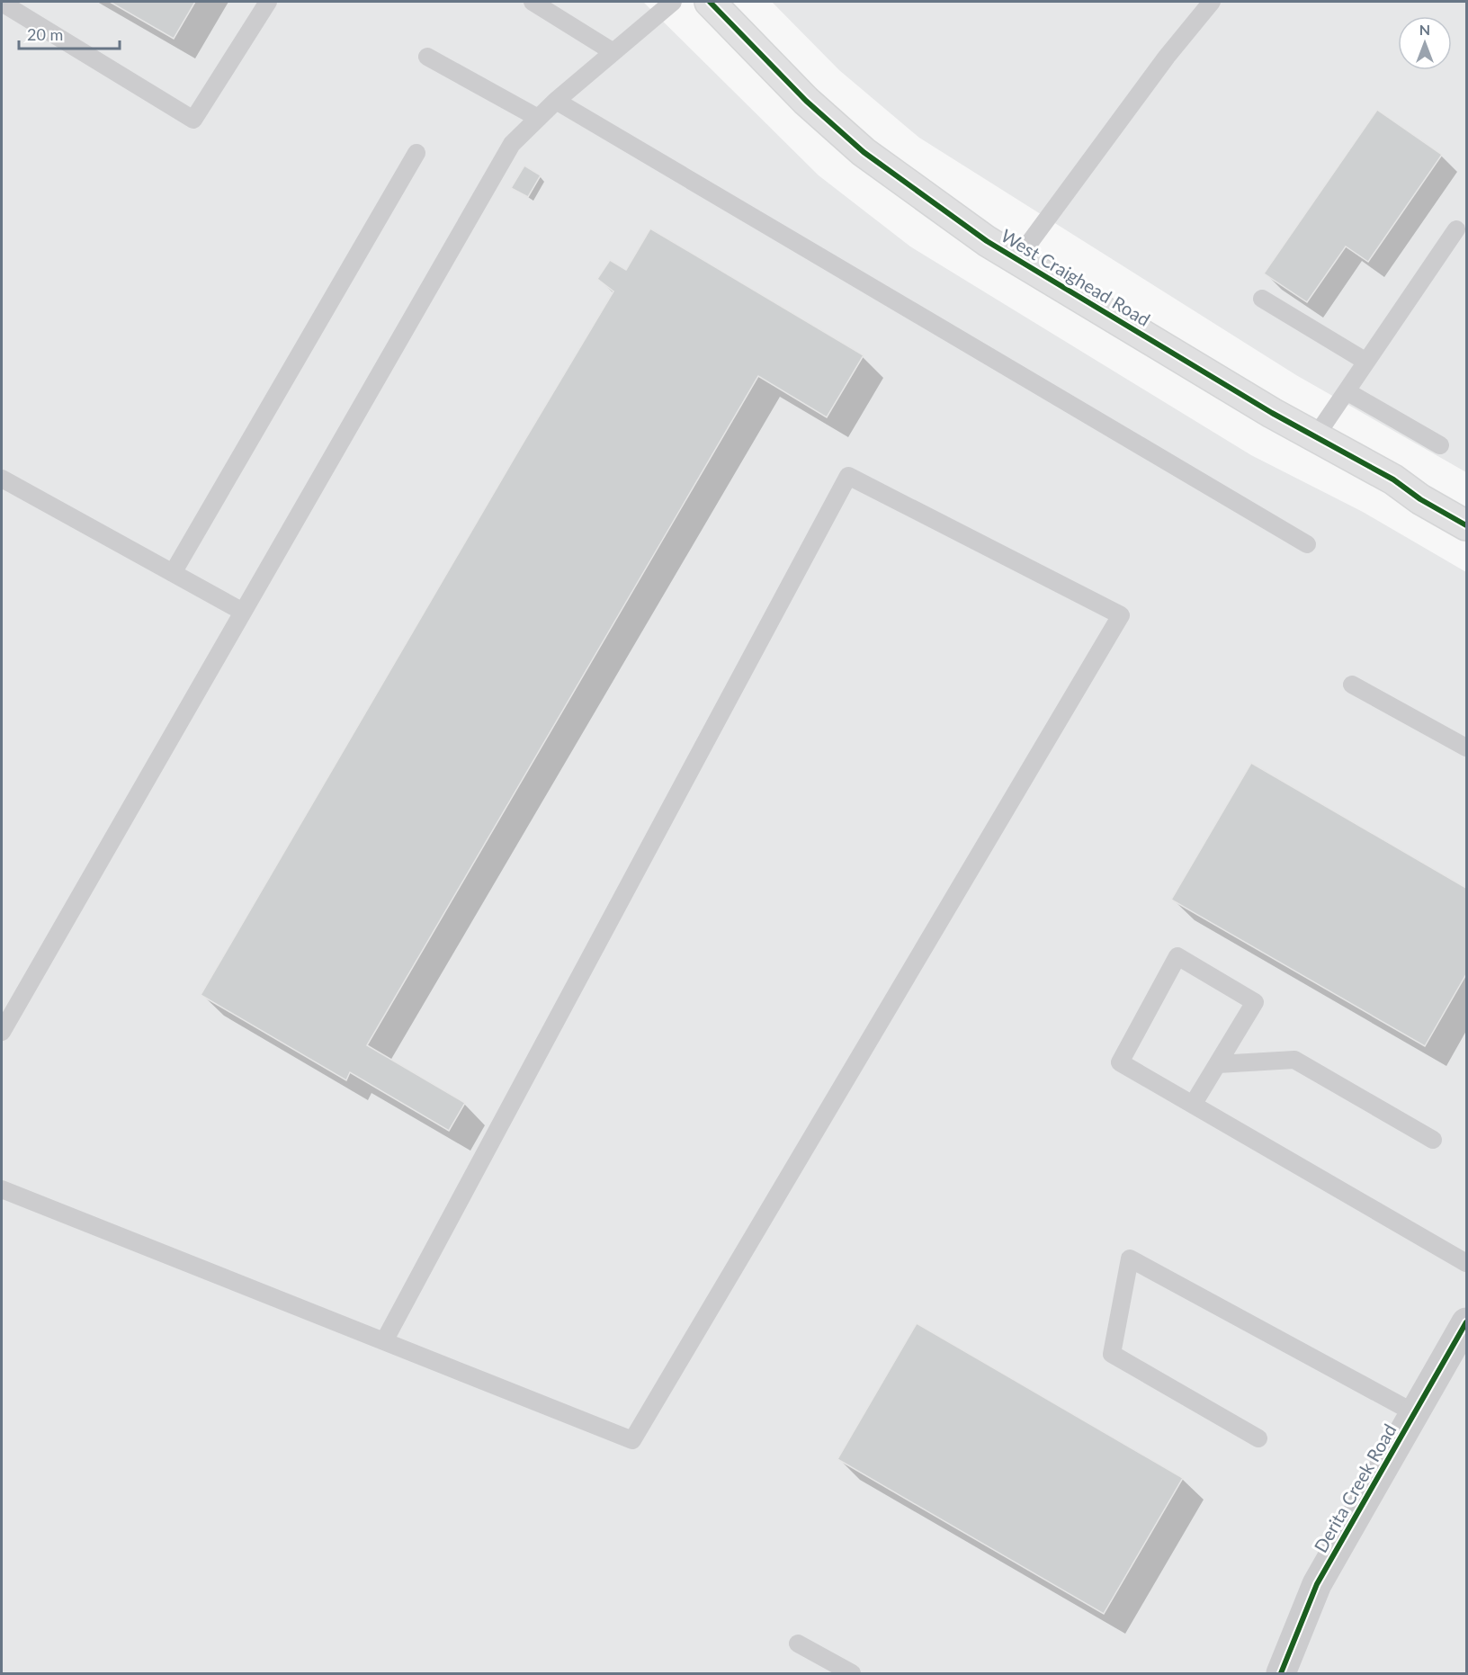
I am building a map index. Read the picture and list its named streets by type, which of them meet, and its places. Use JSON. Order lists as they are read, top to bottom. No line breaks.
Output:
{"streets":{"street":["West Craighead Road","Derita Creek Road"]},"scale_bar":"20 m","north":"top"}
